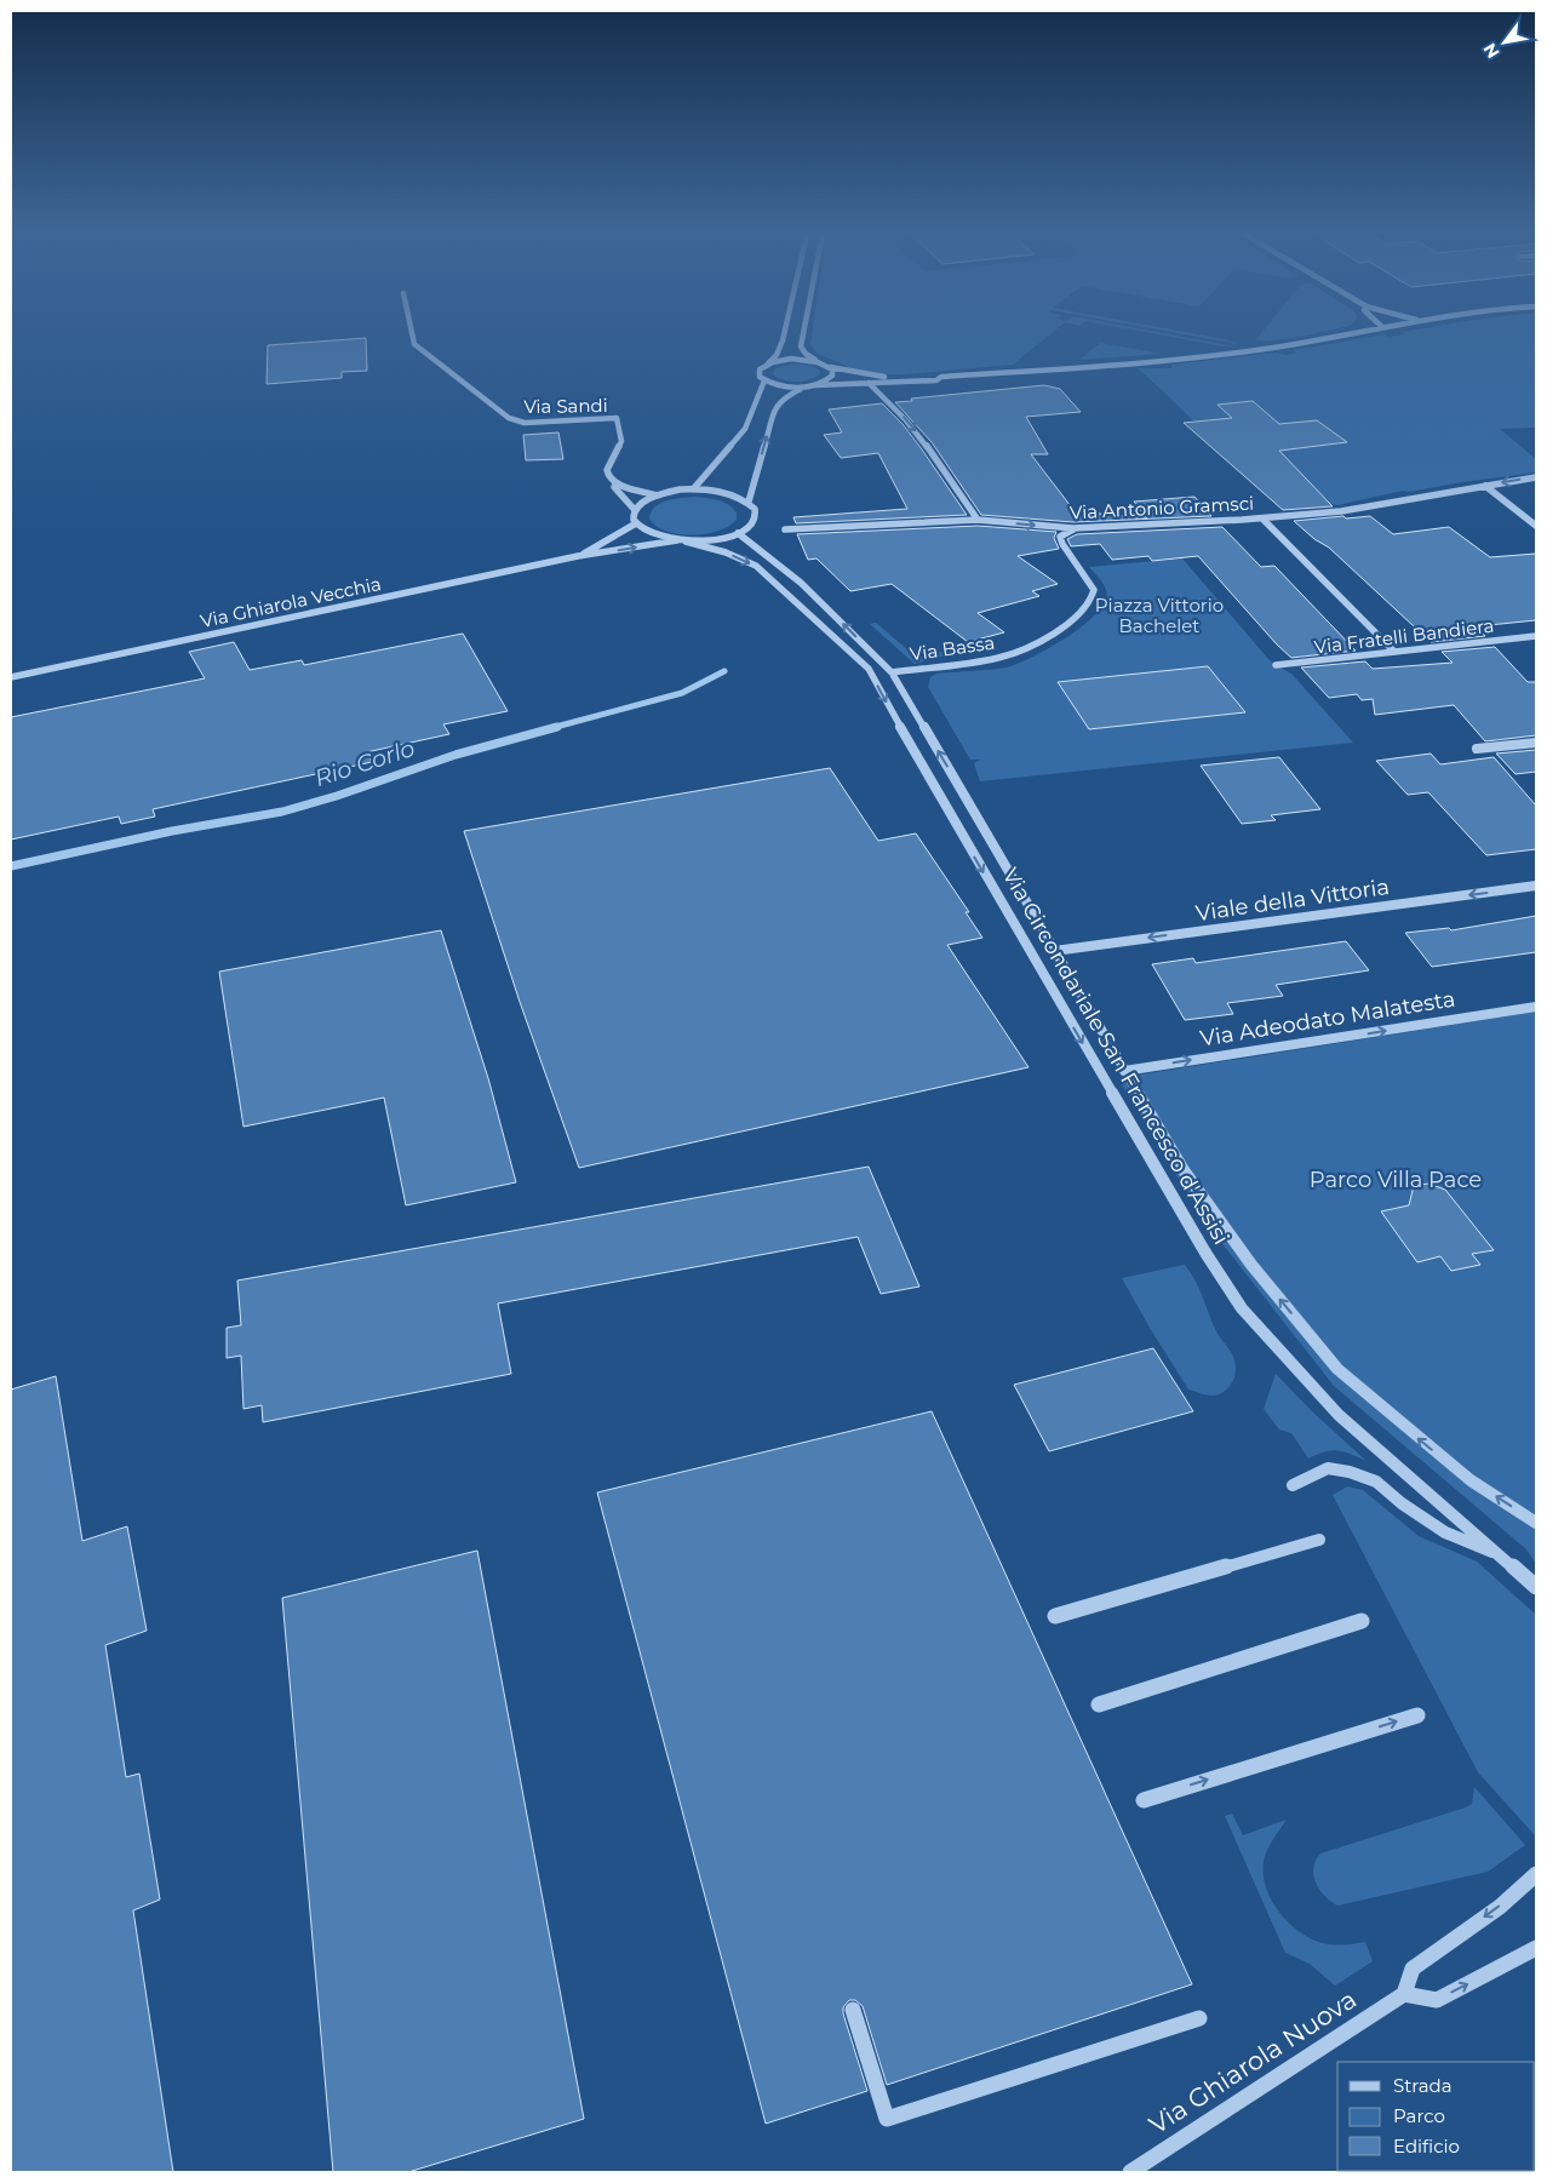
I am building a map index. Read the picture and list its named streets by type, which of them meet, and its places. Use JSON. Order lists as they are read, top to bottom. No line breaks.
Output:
{"streets":{"street":["Via Sandi","Via Antonio Gramsci","Via Ghiarola Vecchia","Via Fratelli Bandiera","Via Bassa","Viale della Vittoria","Via Adeodato Malatesta","Via Circondariale San Francesco d'Assisi","Via Ghiarola Nuova"]},"crossings":[["Via Antonio Gramsci","Via Bassa"],["Via Ghiarola Vecchia","Via Circondariale San Francesco d'Assisi"],["Viale della Vittoria","Via Circondariale San Francesco d'Assisi"],["Via Adeodato Malatesta","Via Circondariale San Francesco d'Assisi"]],"one_way":["Viale della Vittoria","Via Adeodato Malatesta"],"water":["Rio Corlo"],"parks":["Piazza Vittorio Bachelet","Parco Villa Pace"],"legend":["Strada","Parco","Edificio"],"north":"bottom left"}
